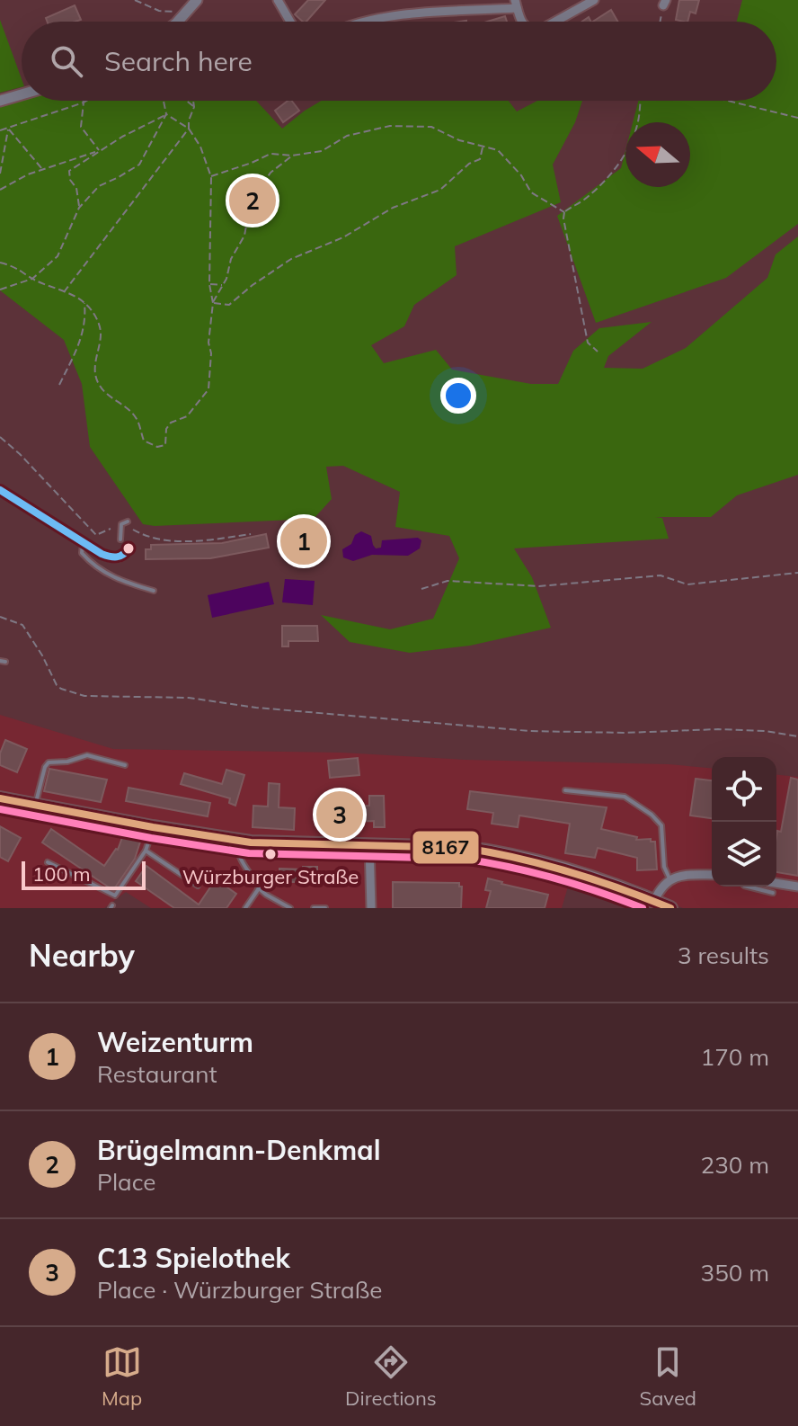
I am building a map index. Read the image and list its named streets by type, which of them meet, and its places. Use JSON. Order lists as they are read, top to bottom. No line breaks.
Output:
{"places":["Würzburger Straße"],"lines":["transit line 8167"],"scale_bar":"100 m","north":"left","page":{"search":"Search here","pins":["2","1","3"],"scale":"100 m","heading":["Nearby","3 results"],"list":[{"mark":"1","name":"Weizenturm","note":"Restaurant","value":"170 m"},{"mark":"2","name":"Brügelmann-Denkmal","note":"Place","value":"230 m"},{"mark":"3","name":"C13 Spielothek","note":"Place · Würzburger Straße","value":"350 m"}],"nav":["Map","Directions","Saved"]}}
